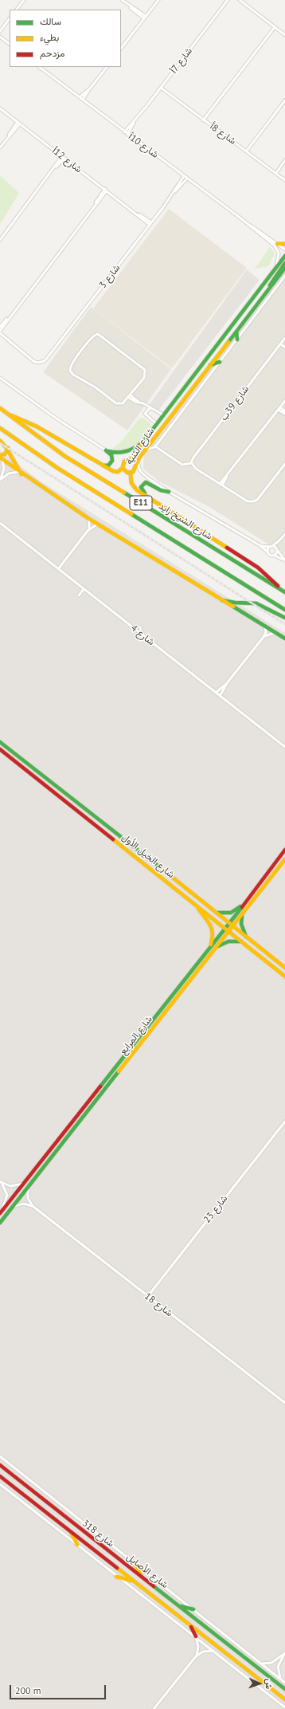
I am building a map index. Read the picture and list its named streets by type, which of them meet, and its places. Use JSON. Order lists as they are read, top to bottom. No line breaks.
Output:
{"streets":{"main road":["شارع الثنية","E11","شارع الشيخ زايد","شارع الخيل الأول","شارع المرابع","شارع الأصايل"],"street":["شارع 7أ","شارع 8أ","شارع 10أ","شارع 12أ","شارع 3","شارع 39ب","شارع 4","شارع 23","شارع 18","شارع 318"]},"crossings":[["شارع 7أ","شارع 8أ"],["شارع 7أ","شارع 10أ"],["شارع 10أ","شارع 3"],["شارع 10أ","شارع الثنية"],["شارع 12أ","شارع 3"],["شارع الخيل الأول","شارع المرابع"],["شارع 23","شارع 18"]],"legend":["سالك","بطيء","مزدحم"],"scale_bar":"200 m","north":"right"}
